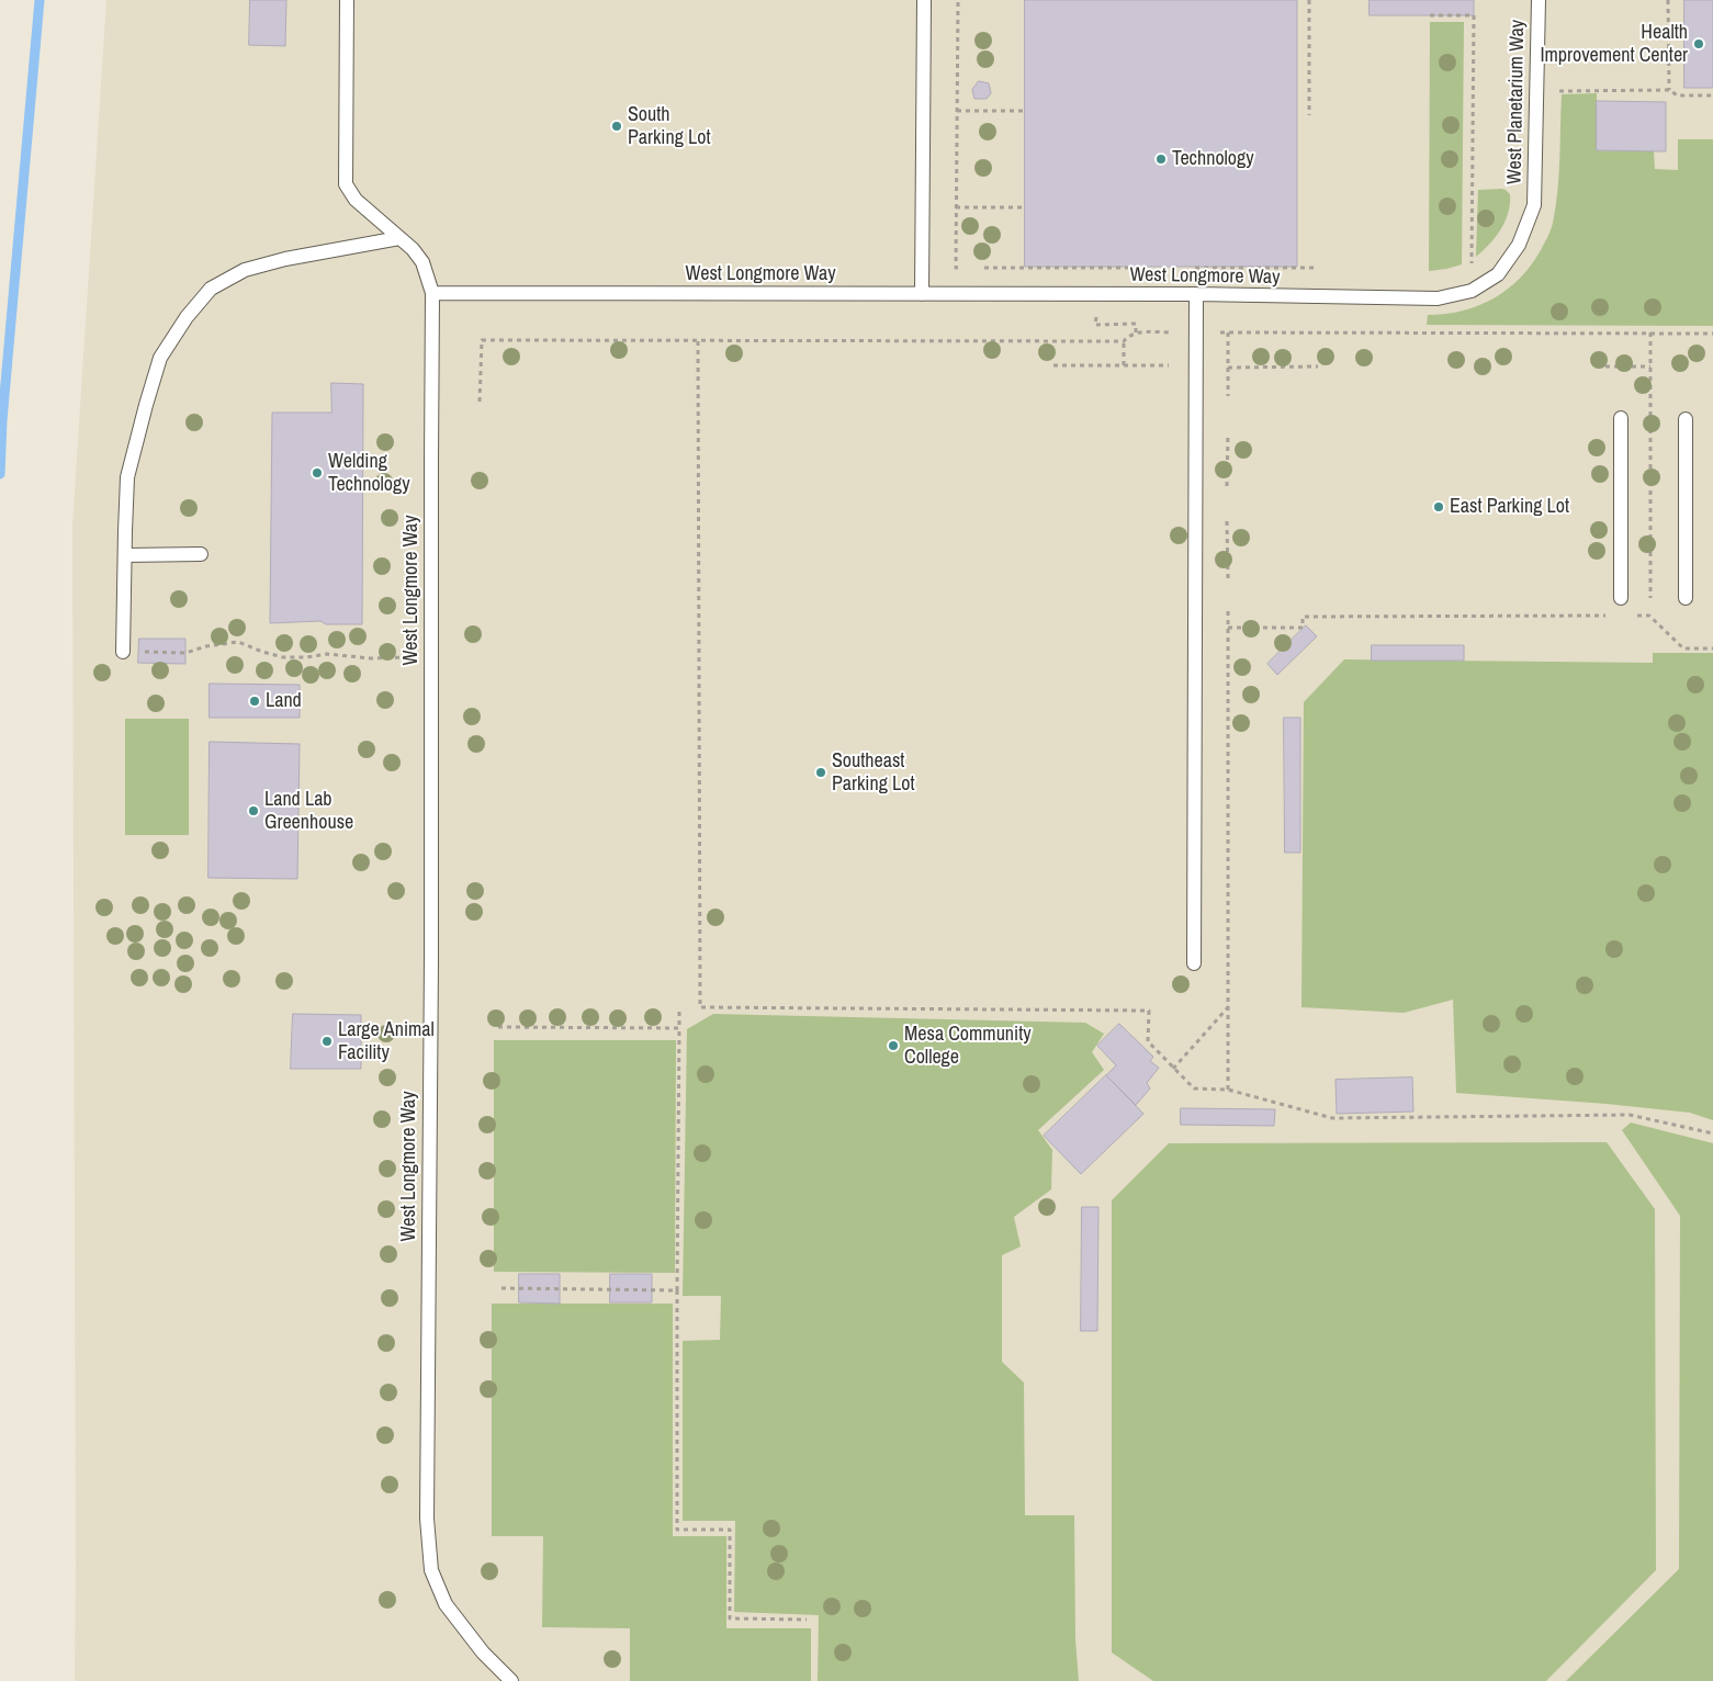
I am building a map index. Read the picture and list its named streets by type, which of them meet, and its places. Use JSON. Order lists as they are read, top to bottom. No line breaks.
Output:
{"streets":{"lane":["West Planetarium Way","West Longmore Way"]},"crossings":[["West Planetarium Way","West Longmore Way"]],"places":["Health Improvement Center","South Parking Lot","Technology","Welding Technology","East Parking Lot","Land","Southeast Parking Lot","Land Lab Greenhouse","Large Animal Facility","Mesa Community College"]}
